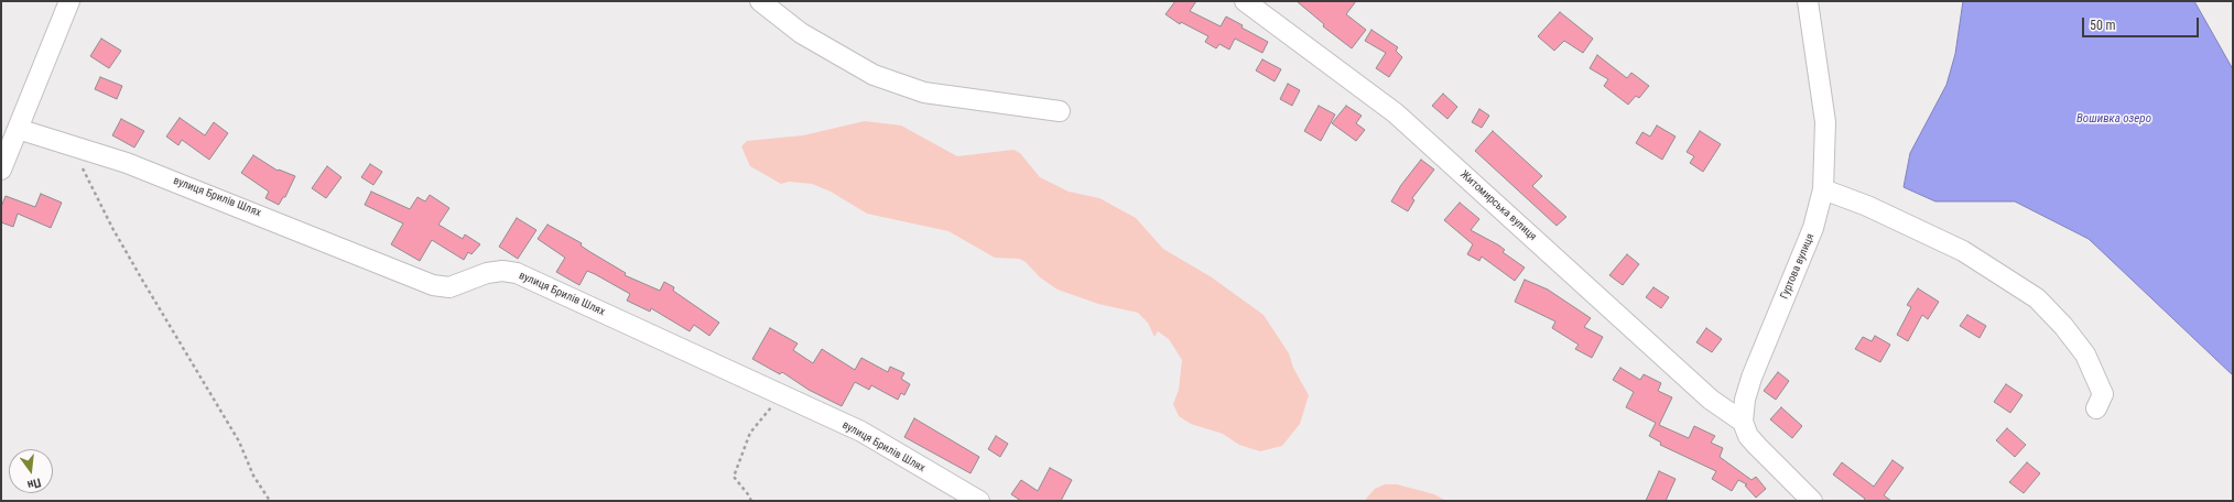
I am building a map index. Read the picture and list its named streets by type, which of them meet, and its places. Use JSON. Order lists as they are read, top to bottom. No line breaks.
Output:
{"streets":{"street":["вулиця Брилів Шлях","Житомирська вулиця","Гуртова вулиця"]},"crossings":[["Житомирська вулиця","Гуртова вулиця"]],"water":["Вошивка озеро"],"scale_bar":"50 m","north":"bottom"}
